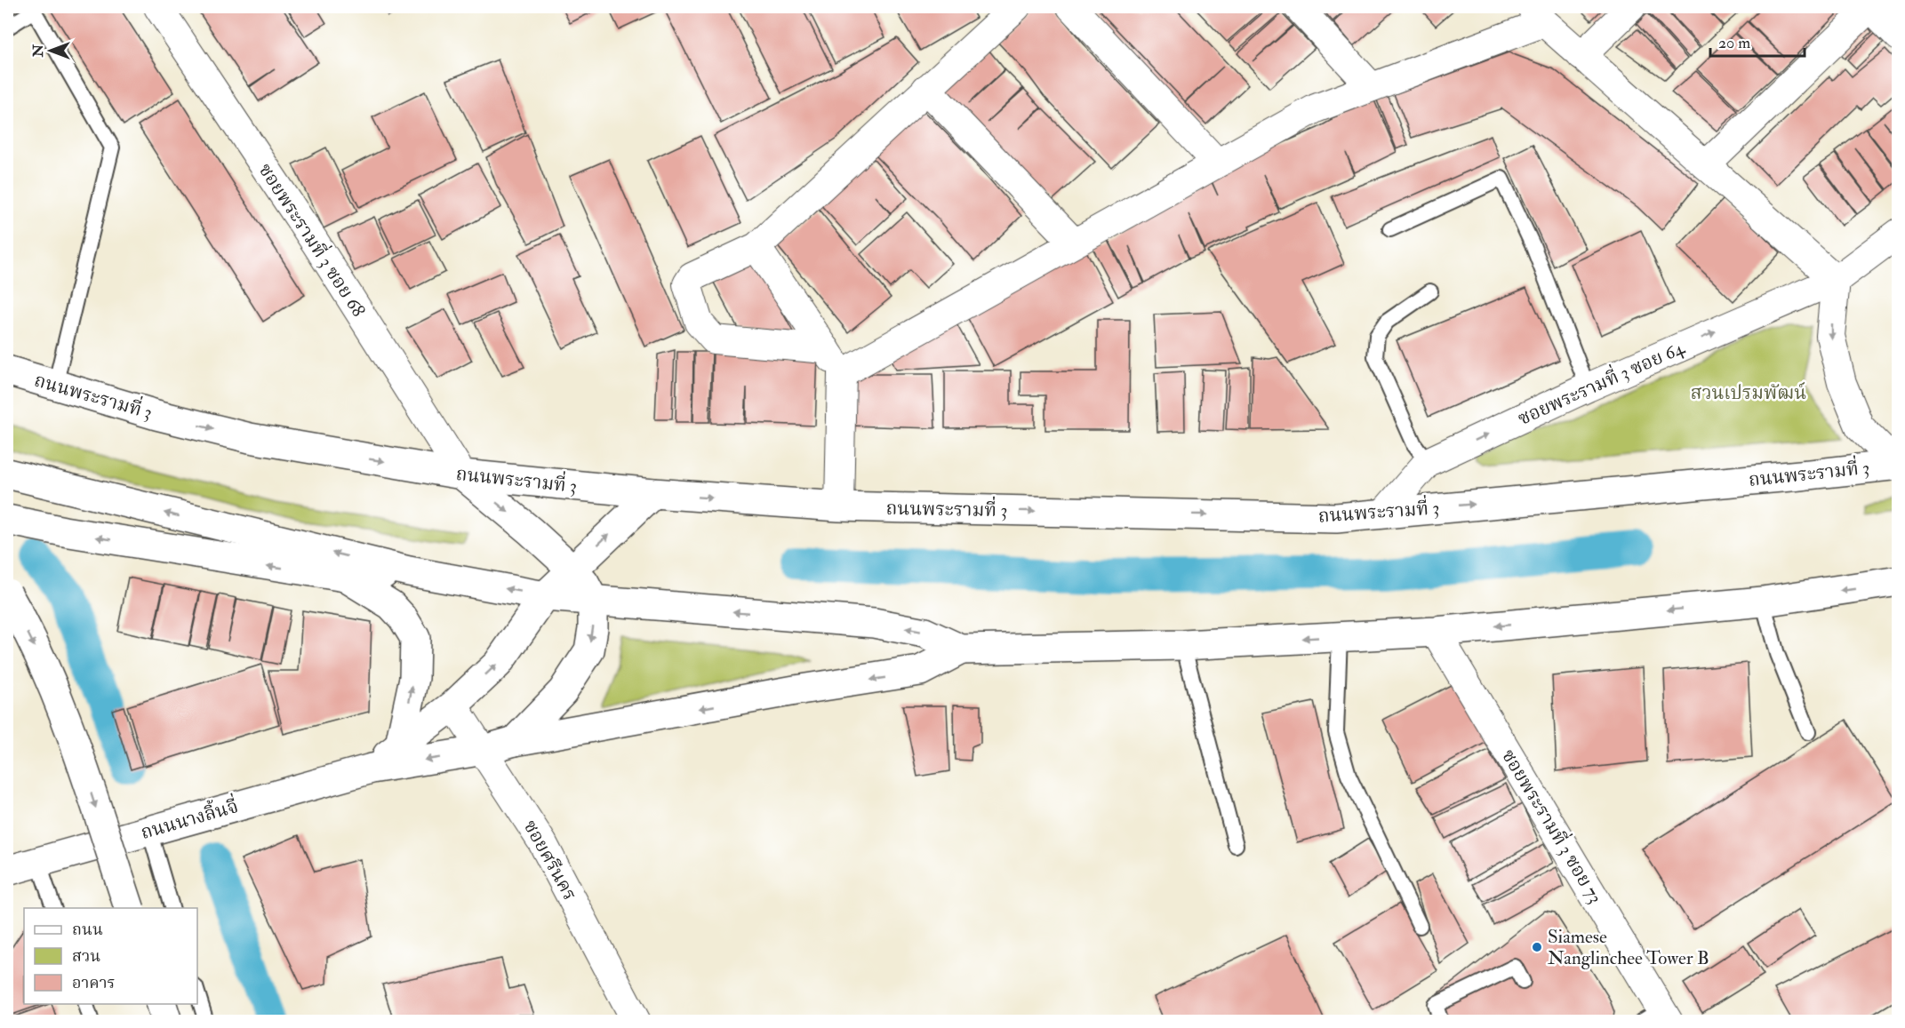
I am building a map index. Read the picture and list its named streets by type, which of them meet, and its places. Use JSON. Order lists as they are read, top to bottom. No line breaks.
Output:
{"streets":{"main road":["ถนนพระรามที่ 3","ถนนนางลิ้นจี่"],"street":["ซอยพระรามที่ 3 ซอย 68","ซอยพระรามที่ 3 ซอย 64","ซอยพระรามที่ 3 ซอย 73","ซอยศรีนคร"]},"crossings":[["ซอยพระรามที่ 3 ซอย 68","ถนนพระรามที่ 3"],["ซอยพระรามที่ 3 ซอย 64","ถนนพระรามที่ 3"],["ถนนพระรามที่ 3","ถนนนางลิ้นจี่"],["ถนนนางลิ้นจี่","ซอยศรีนคร"]],"one_way":["ซอยพระรามที่ 3 ซอย 64"],"parks":["สวนเปรมพัฒน์"],"places":["Siamese Nanglinchee Tower B"],"legend":["ถนน","สวน","อาคาร"],"scale_bar":"20 m","north":"left"}
